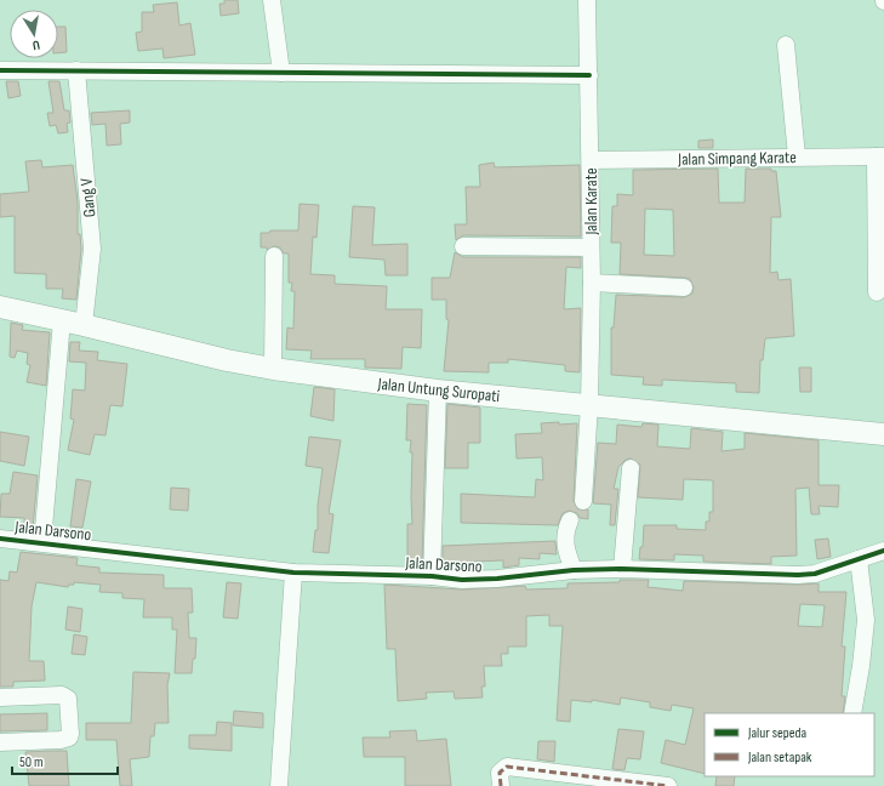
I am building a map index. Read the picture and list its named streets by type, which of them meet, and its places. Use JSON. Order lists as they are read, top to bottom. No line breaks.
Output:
{"streets":{"main road":["Jalan Untung Suropati"],"street":["Jalan Simpang Karate","Gang V","Jalan Karate","Jalan Darsono"]},"crossings":[["Jalan Simpang Karate","Jalan Karate"],["Gang V","Jalan Untung Suropati"],["Jalan Karate","Jalan Untung Suropati"]],"legend":["Jalur sepeda","Jalan setapak"],"scale_bar":"50 m","north":"bottom"}
